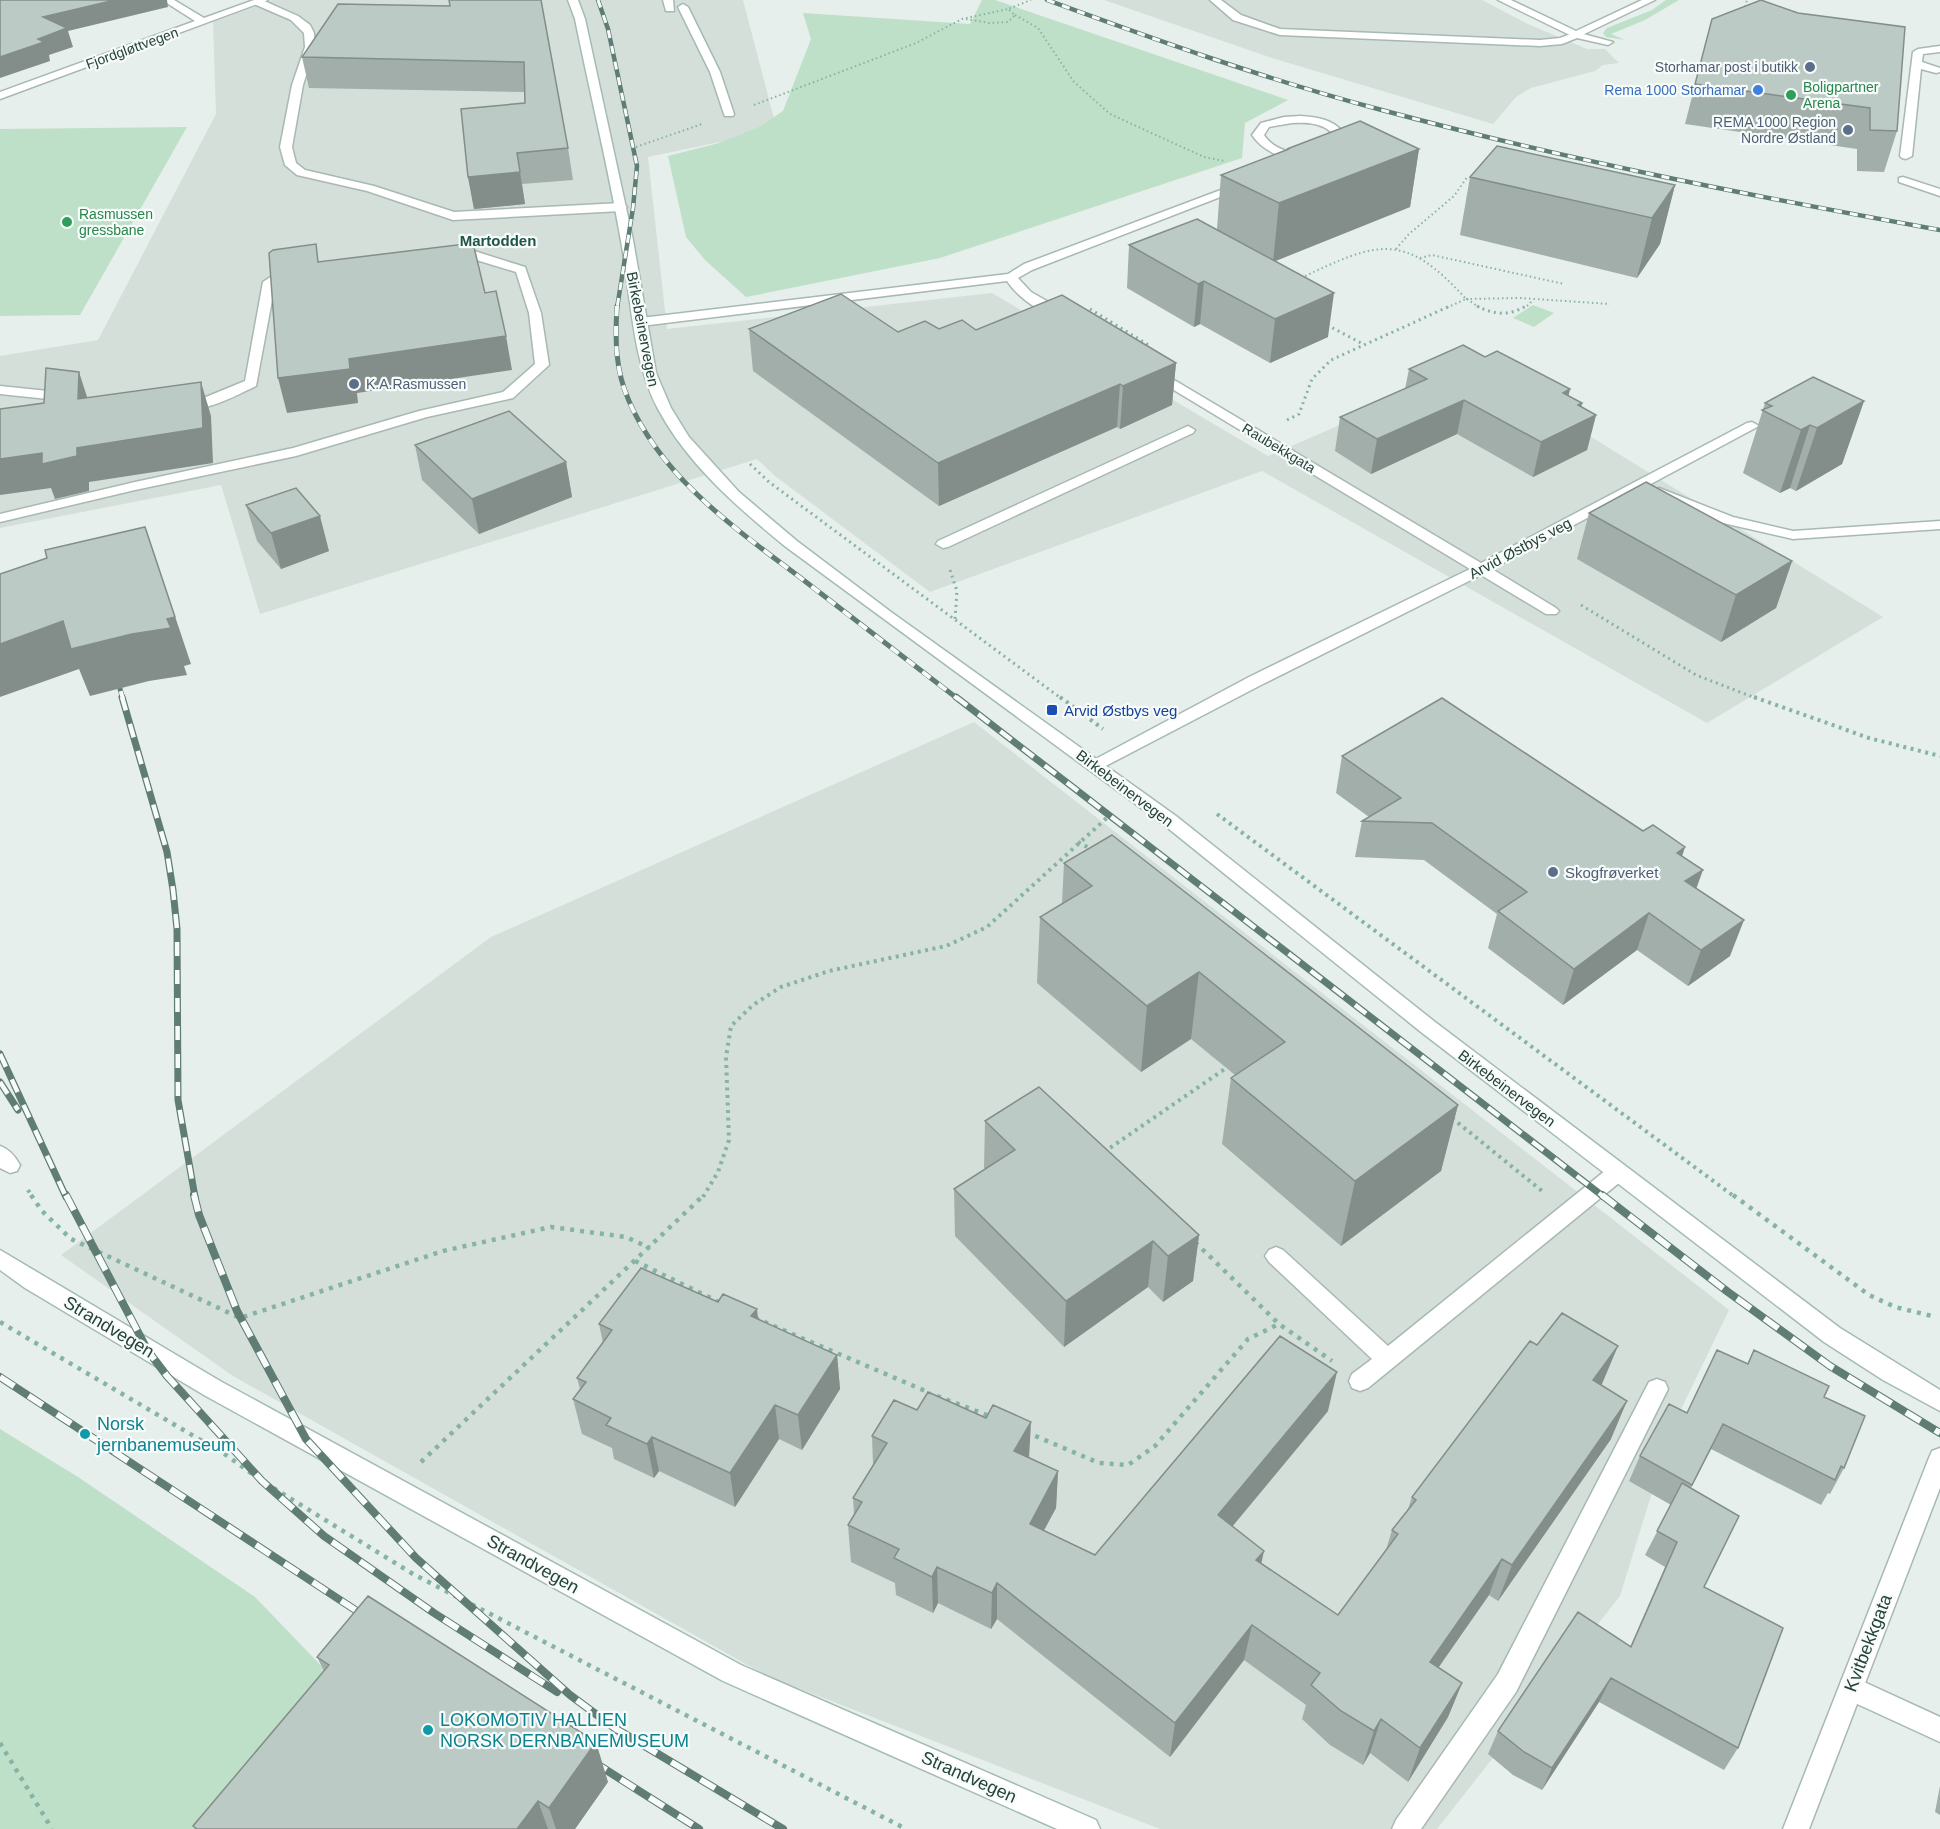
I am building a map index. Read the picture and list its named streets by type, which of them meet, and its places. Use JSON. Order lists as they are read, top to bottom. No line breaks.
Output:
{"streets":{"street":["Fjordgløttvegen","Birkebeinervegen","Raubekkgata","Arvid Østbys veg","Strandvegen","Kvitbekkgata"]},"crossings":[["Birkebeinervegen","Arvid Østbys veg"],["Raubekkgata","Arvid Østbys veg"]],"districts":["Martodden"],"places":{"other":["Storhamar post i butikk","Rema 1000 Storhamar","Boligpartner Arena","REMA 1000 Region Nordre Østland","Rasmussen gressbane","K.A.Rasmussen","Skogfrøverket","Norsk jernbanemuseum","LOKOMOTIV HALLIEN NORSK DERNBANEMUSEUM"],"transit":["Arvid Østbys veg"]}}
